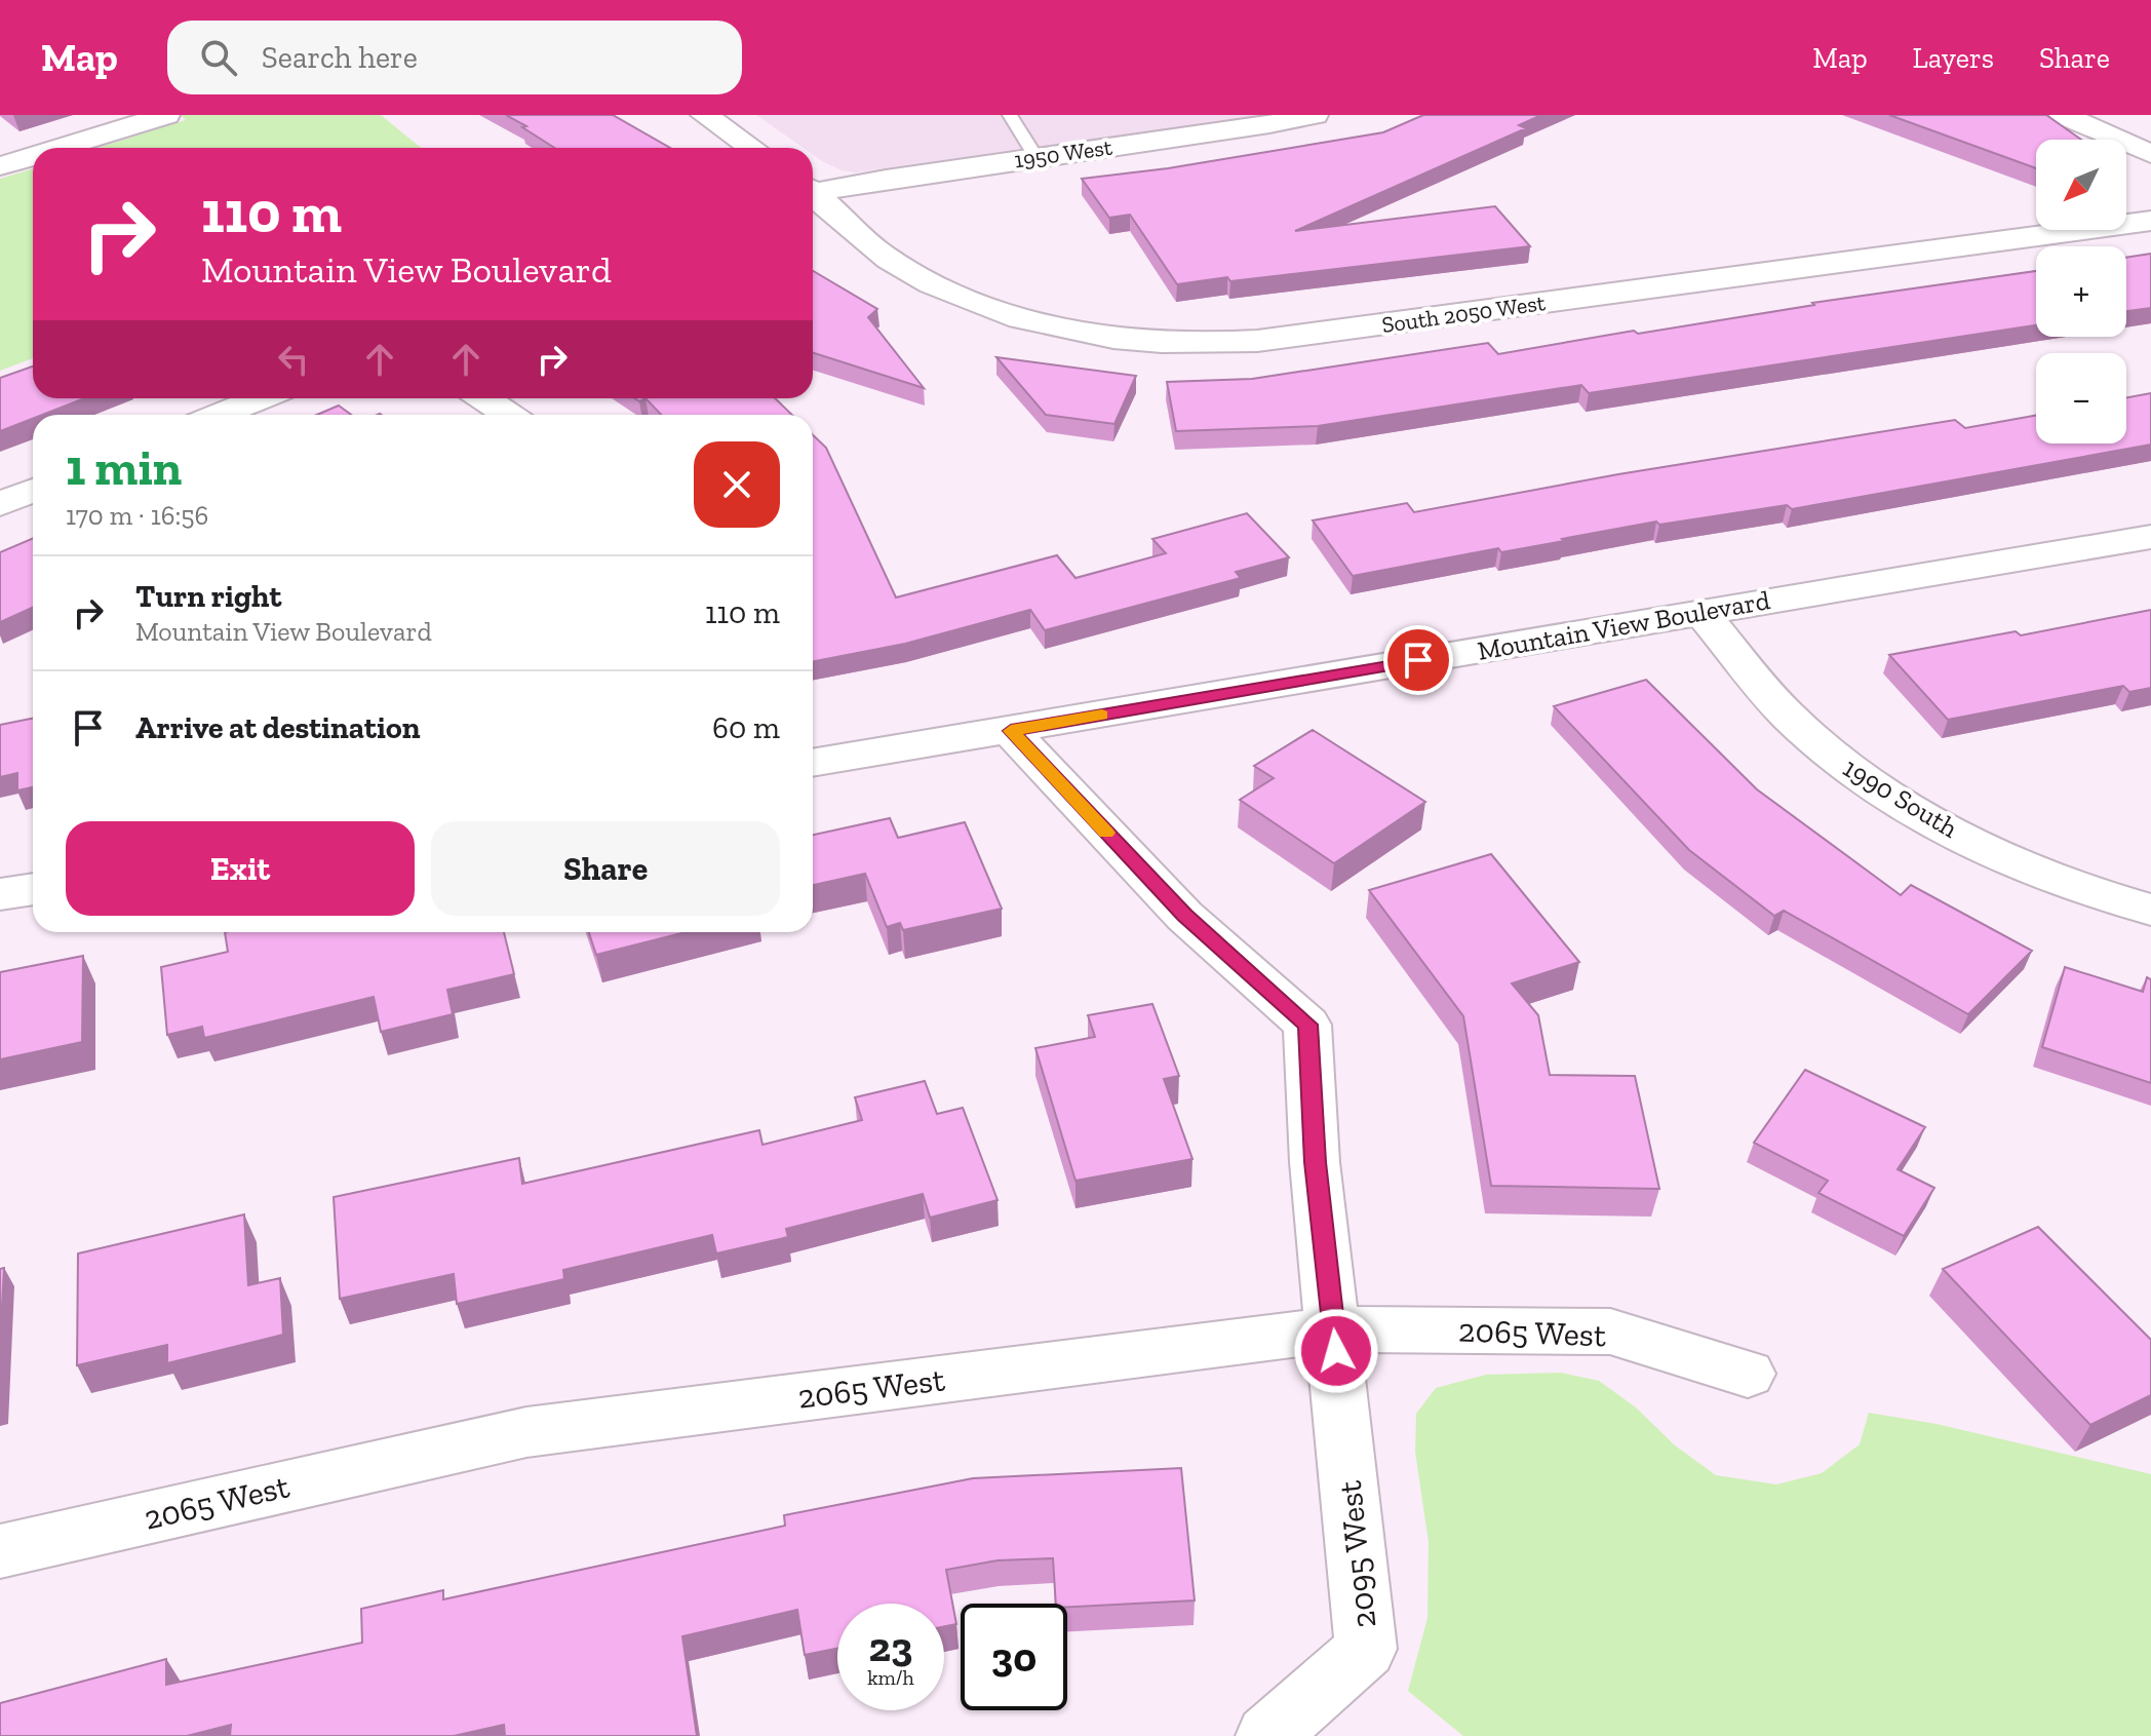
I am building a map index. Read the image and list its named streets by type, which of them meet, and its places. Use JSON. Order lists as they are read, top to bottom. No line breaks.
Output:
{"streets":{"street":["1950 West","South 2050 West","Mountain View Boulevard","1990 South","2065 West","2095 West"]},"crossings":[["Mountain View Boulevard","1990 South"],["2065 West","2095 West"]],"north":"bottom left","page":{"header":"Map","search":"Search here","nav":["Map","Layers","Share"],"map_buttons":["+","−"],"turn":["110 m","Mountain View Boulevard"],"heading":["1 min","170 m · 16:56"],"list":[{"name":"Turn right","note":"Mountain View Boulevard","value":"110 m"},{"name":"Arrive at destination","value":"60 m"}],"buttons":["Exit","Share"],"speed":"23 km/h","limit":"30"}}
